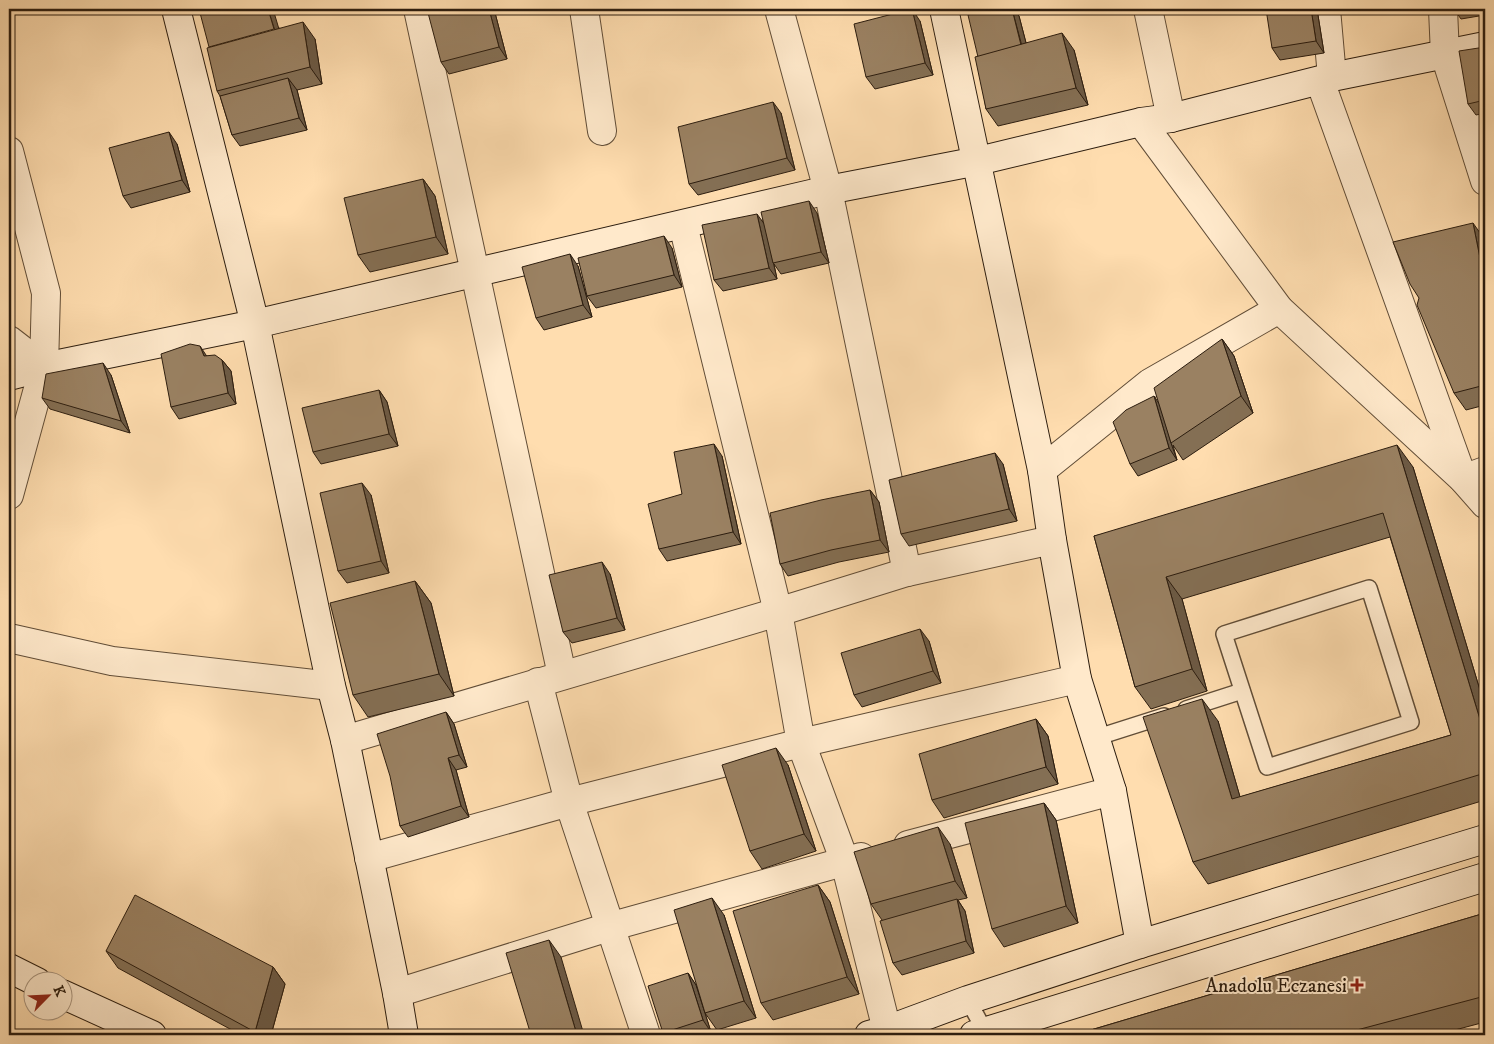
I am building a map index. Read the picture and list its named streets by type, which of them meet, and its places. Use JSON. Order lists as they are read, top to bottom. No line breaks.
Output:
{"places":{"health":["Anadolu Eczanesi"]},"north":"top right"}
